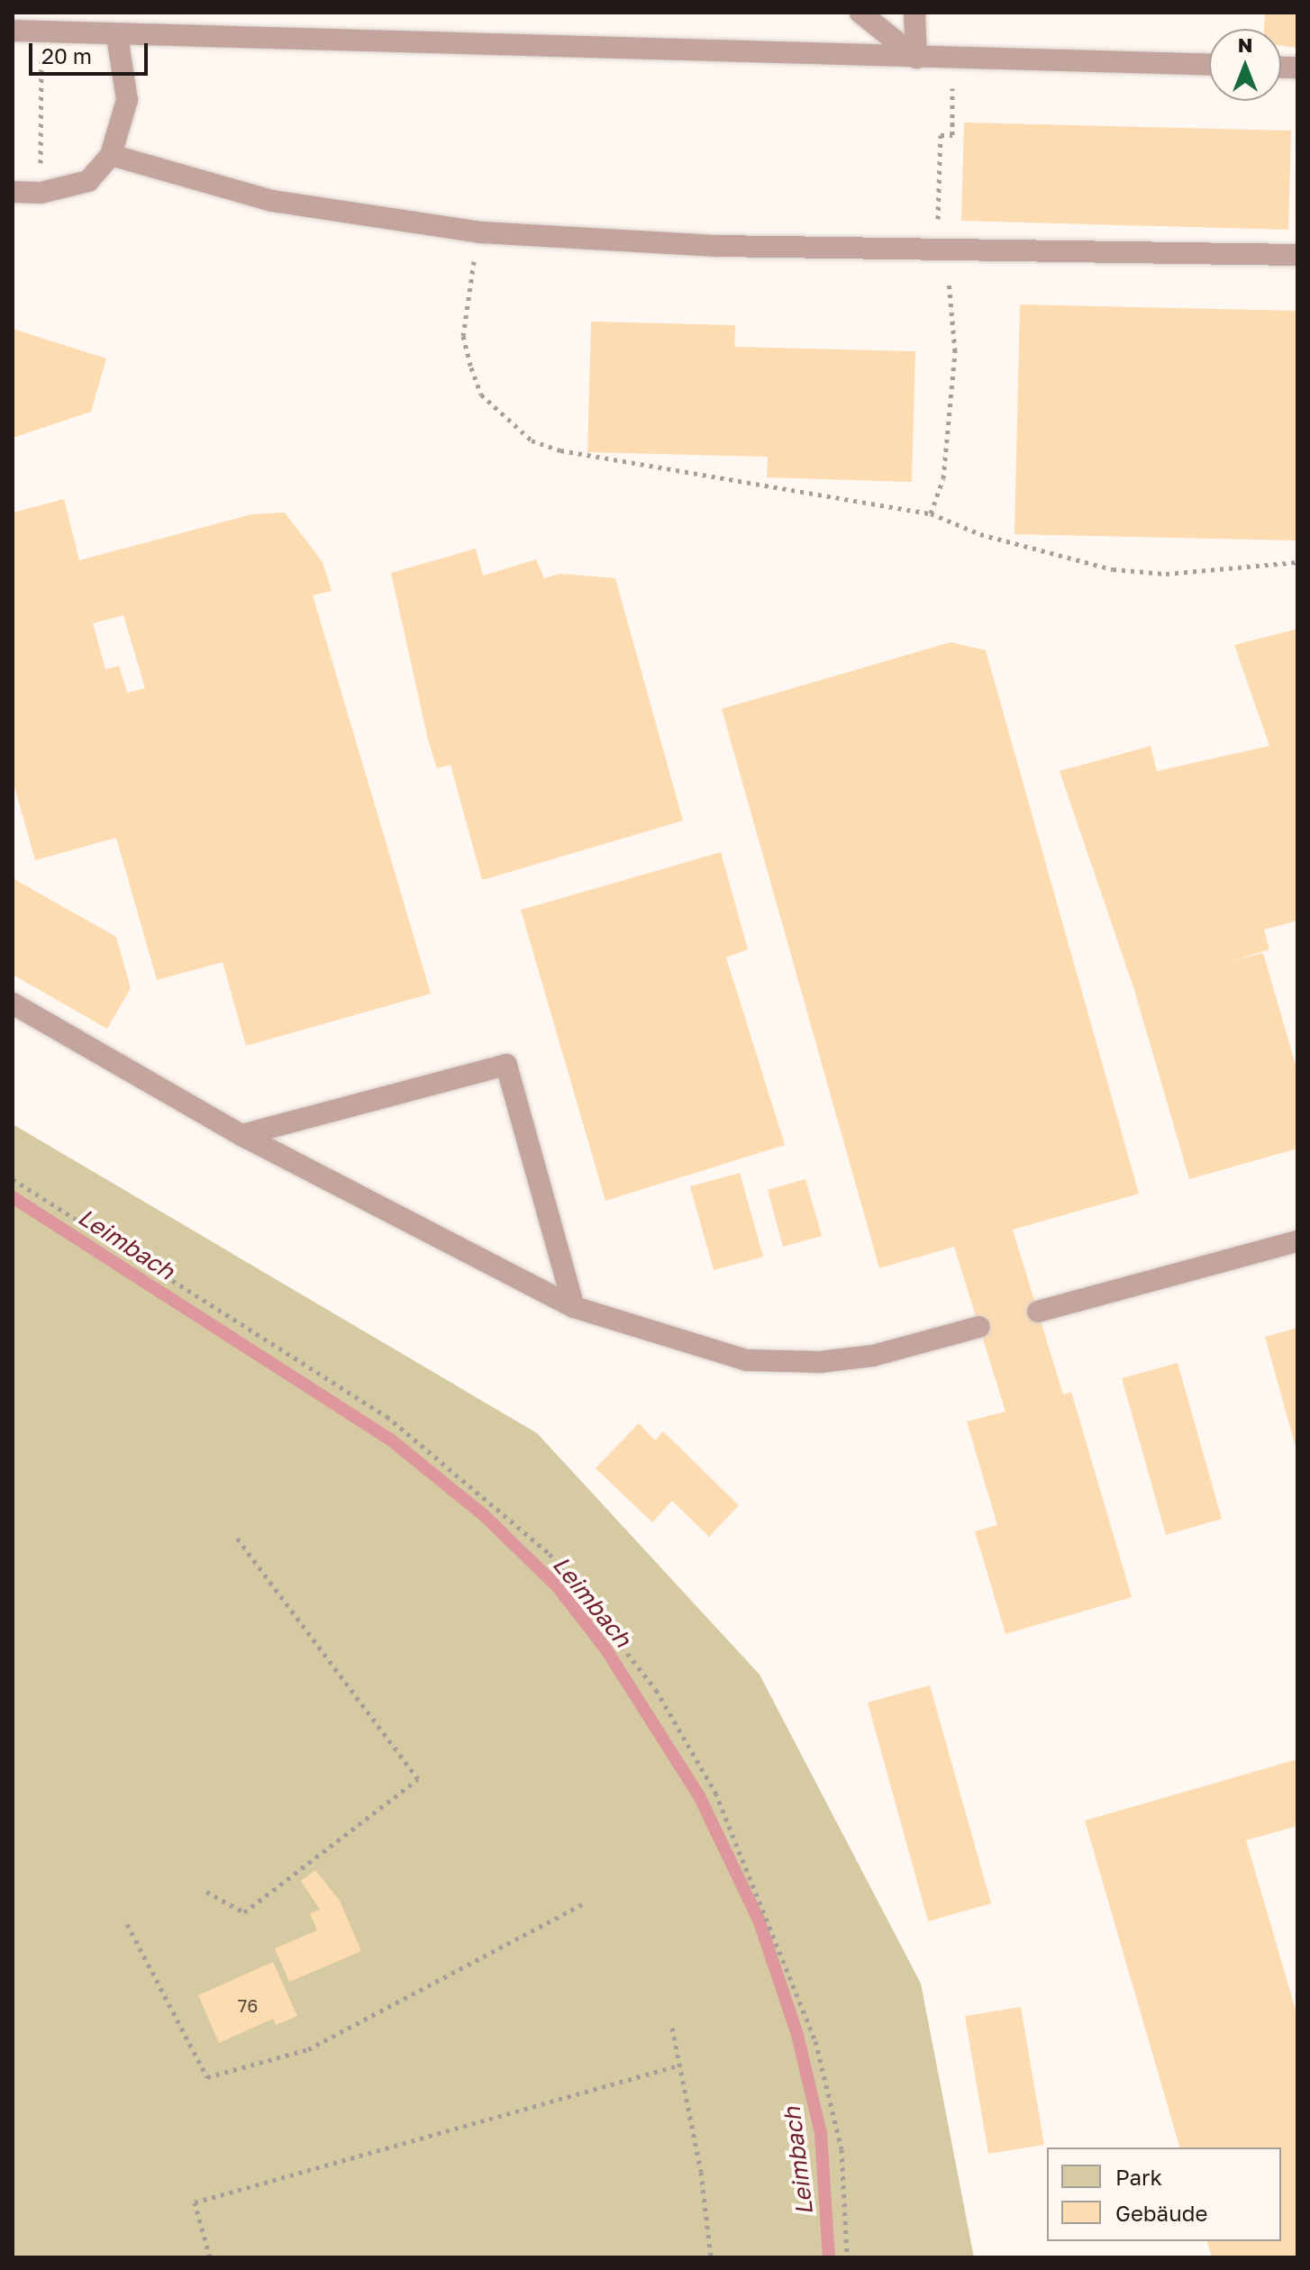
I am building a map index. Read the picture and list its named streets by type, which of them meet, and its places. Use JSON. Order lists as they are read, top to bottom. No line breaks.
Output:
{"water":["Leimbach"],"house_numbers":["76"],"legend":["Park","Gebäude"],"scale_bar":"20 m","north":"top"}
